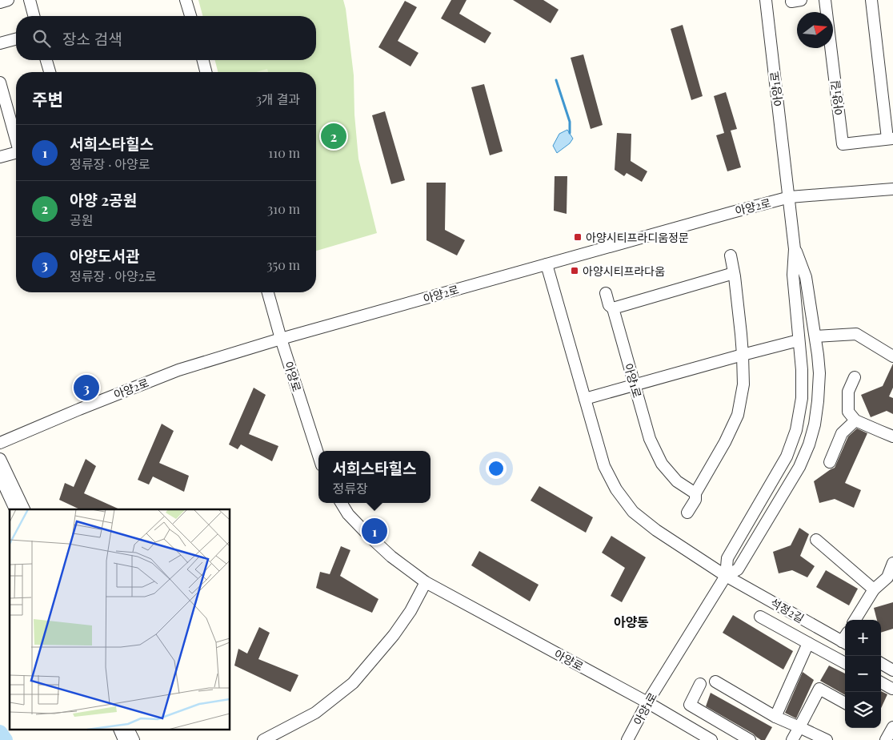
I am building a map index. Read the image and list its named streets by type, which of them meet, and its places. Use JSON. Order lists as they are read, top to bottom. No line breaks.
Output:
{"streets":{"street":["아양1로","아양1길","아양2로","아양로","석정2길"]},"crossings":[["아양1로","아양2로"],["아양1로","아양로"],["아양1로","석정2길"],["아양2로","아양로"],["아양2로","석정2길"]],"districts":["아양동"],"places":{"transit":["아양시티프라디움정문","아양시티프라다움"]},"north":"right","page":{"search":"장소 검색","heading":["주변","3개 결과"],"pins":["2","3","1"],"list":[{"mark":"1","name":"서희스타힐스","note":"정류장 · 아양로","value":"110 m"},{"mark":"2","name":"아양 2공원","note":"공원","value":"310 m"},{"mark":"3","name":"아양도서관","note":"정류장 · 아양2로","value":"350 m"}],"popup":["서희스타힐스","정류장"],"map_buttons":["+","−"]}}
